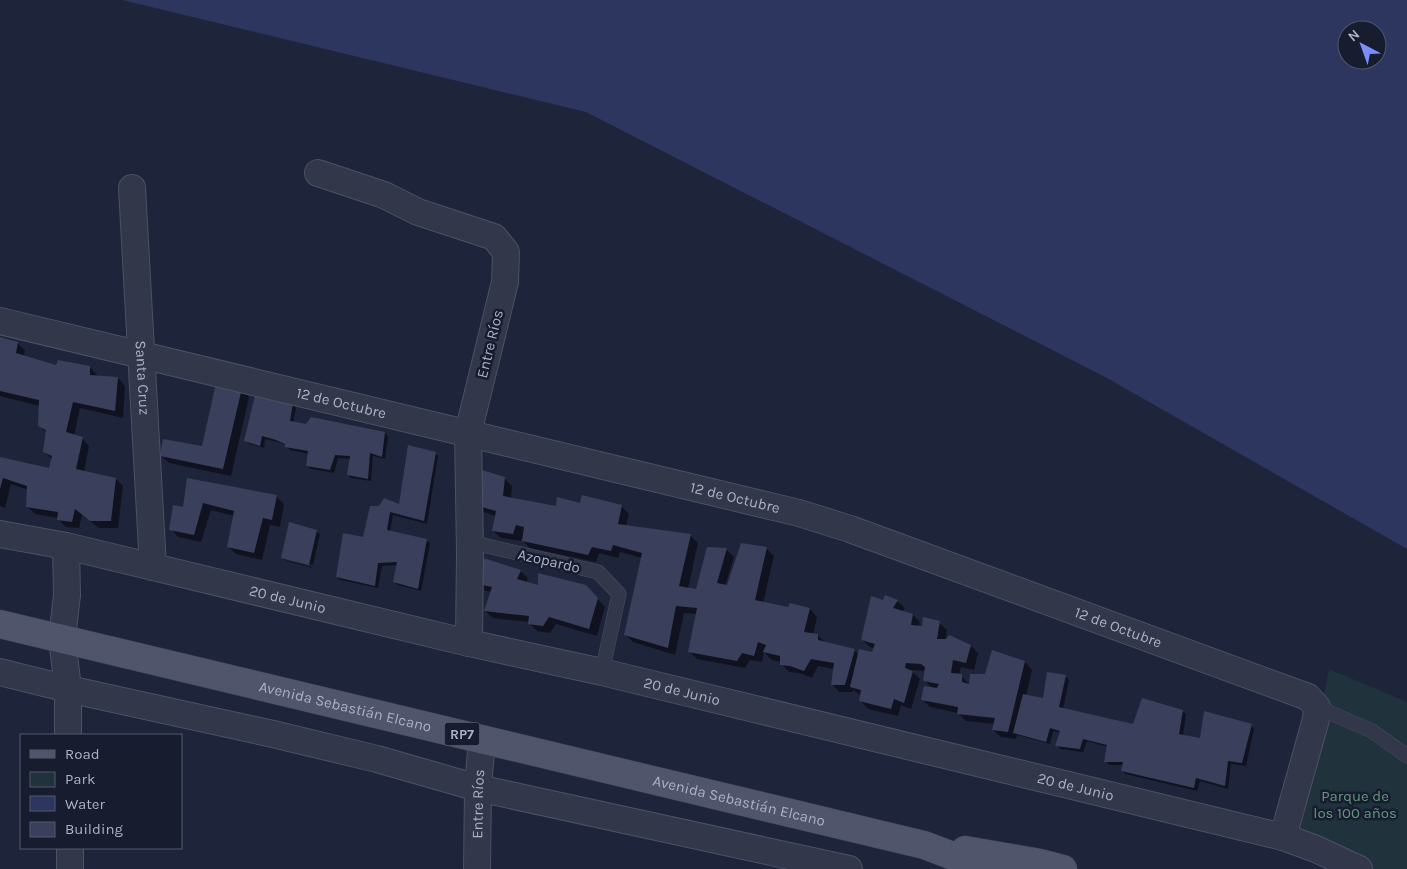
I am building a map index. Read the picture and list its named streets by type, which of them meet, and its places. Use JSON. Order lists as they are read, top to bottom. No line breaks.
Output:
{"streets":{"main road":["Avenida Sebastián Elcano","RP7"],"street":["Entre Ríos","Santa Cruz","12 de Octubre","20 de Junio"],"lane":["Azopardo"]},"crossings":[["Entre Ríos","12 de Octubre"],["Entre Ríos","Azopardo"],["Entre Ríos","20 de Junio"],["Entre Ríos","Avenida Sebastián Elcano"],["Santa Cruz","12 de Octubre"],["Santa Cruz","20 de Junio"],["Azopardo","20 de Junio"]],"parks":["Parque de los 100 años"],"legend":["Road","Park","Water","Building"],"north":"top left"}
